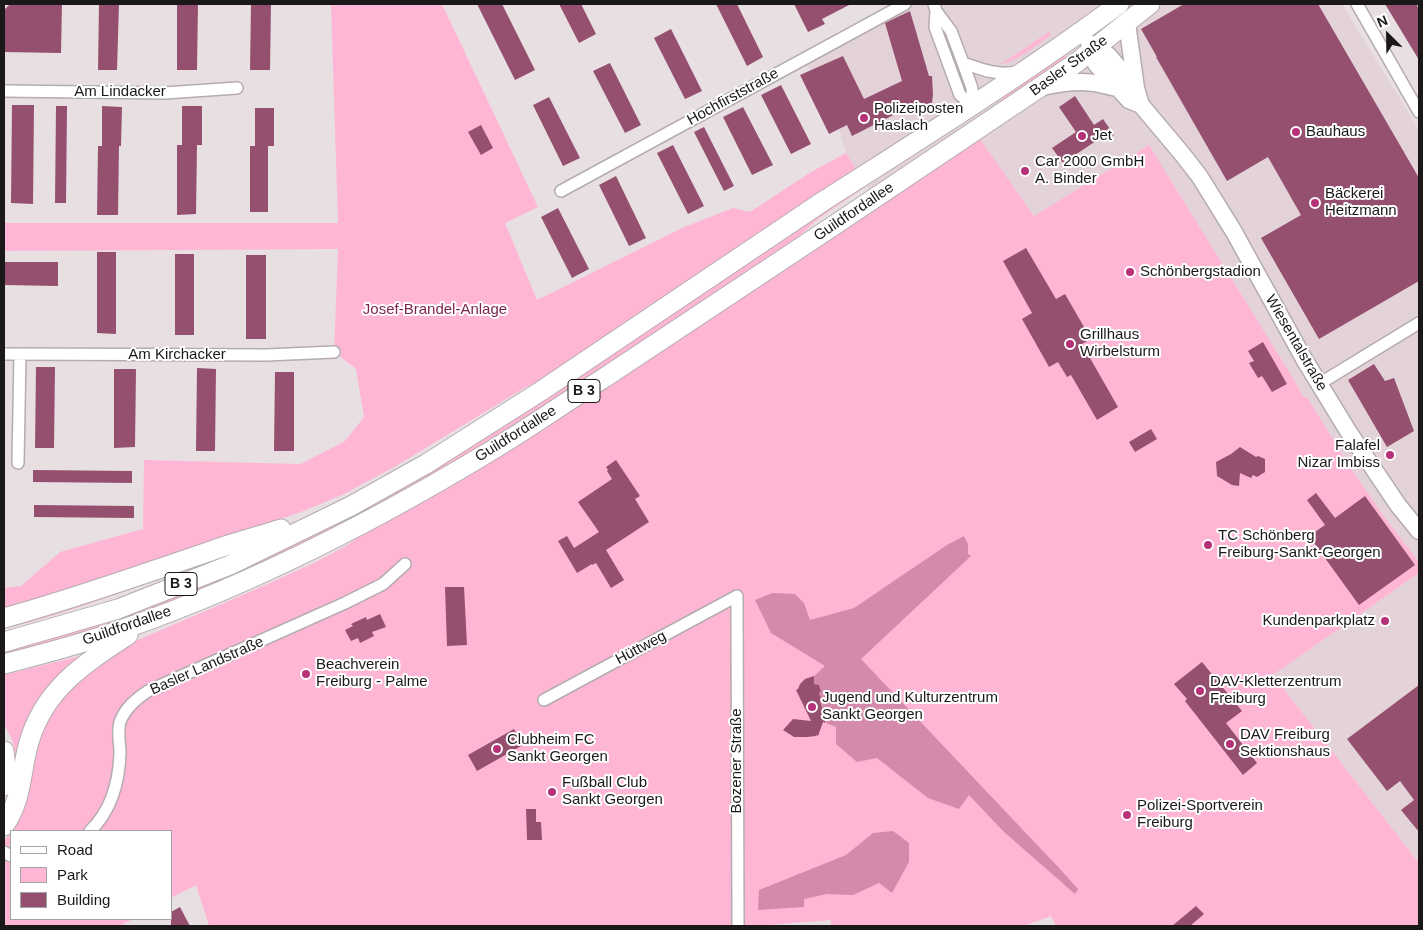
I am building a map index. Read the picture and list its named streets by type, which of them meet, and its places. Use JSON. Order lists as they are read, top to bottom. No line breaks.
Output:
{"streets":{"main road":["Basler Straße","Guildfordallee","Wiesentalstraße","B 3"],"street":["Am Lindacker","Hochfirststraße","Am Kirchacker","Hüttweg","Basler Landstraße","Bozener Straße"]},"crossings":[["Basler Straße","Guildfordallee"],["Basler Straße","Wiesentalstraße"],["Hüttweg","Bozener Straße"]],"parks":["Josef-Brandel-Anlage"],"places":["Polizeiposten Haslach","Bauhaus","Jet","Car 2000 GmbH A. Binder","Bäckerei Heitzmann","Schönbergstadion","Grillhaus Wirbelsturm","Falafel Nizar Imbiss","TC Schönberg Freiburg-Sankt-Georgen","Kundenparkplatz","Beachverein Freiburg - Palme","DAV-Kletterzentrum Freiburg","Jugend und Kulturzentrum Sankt Georgen","DAV Freiburg Sektionshaus","Clubheim FC Sankt Georgen","Fußball Club Sankt Georgen","Polizei-Sportverein Freiburg"],"legend":["Road","Park","Building"],"north":"top left"}
